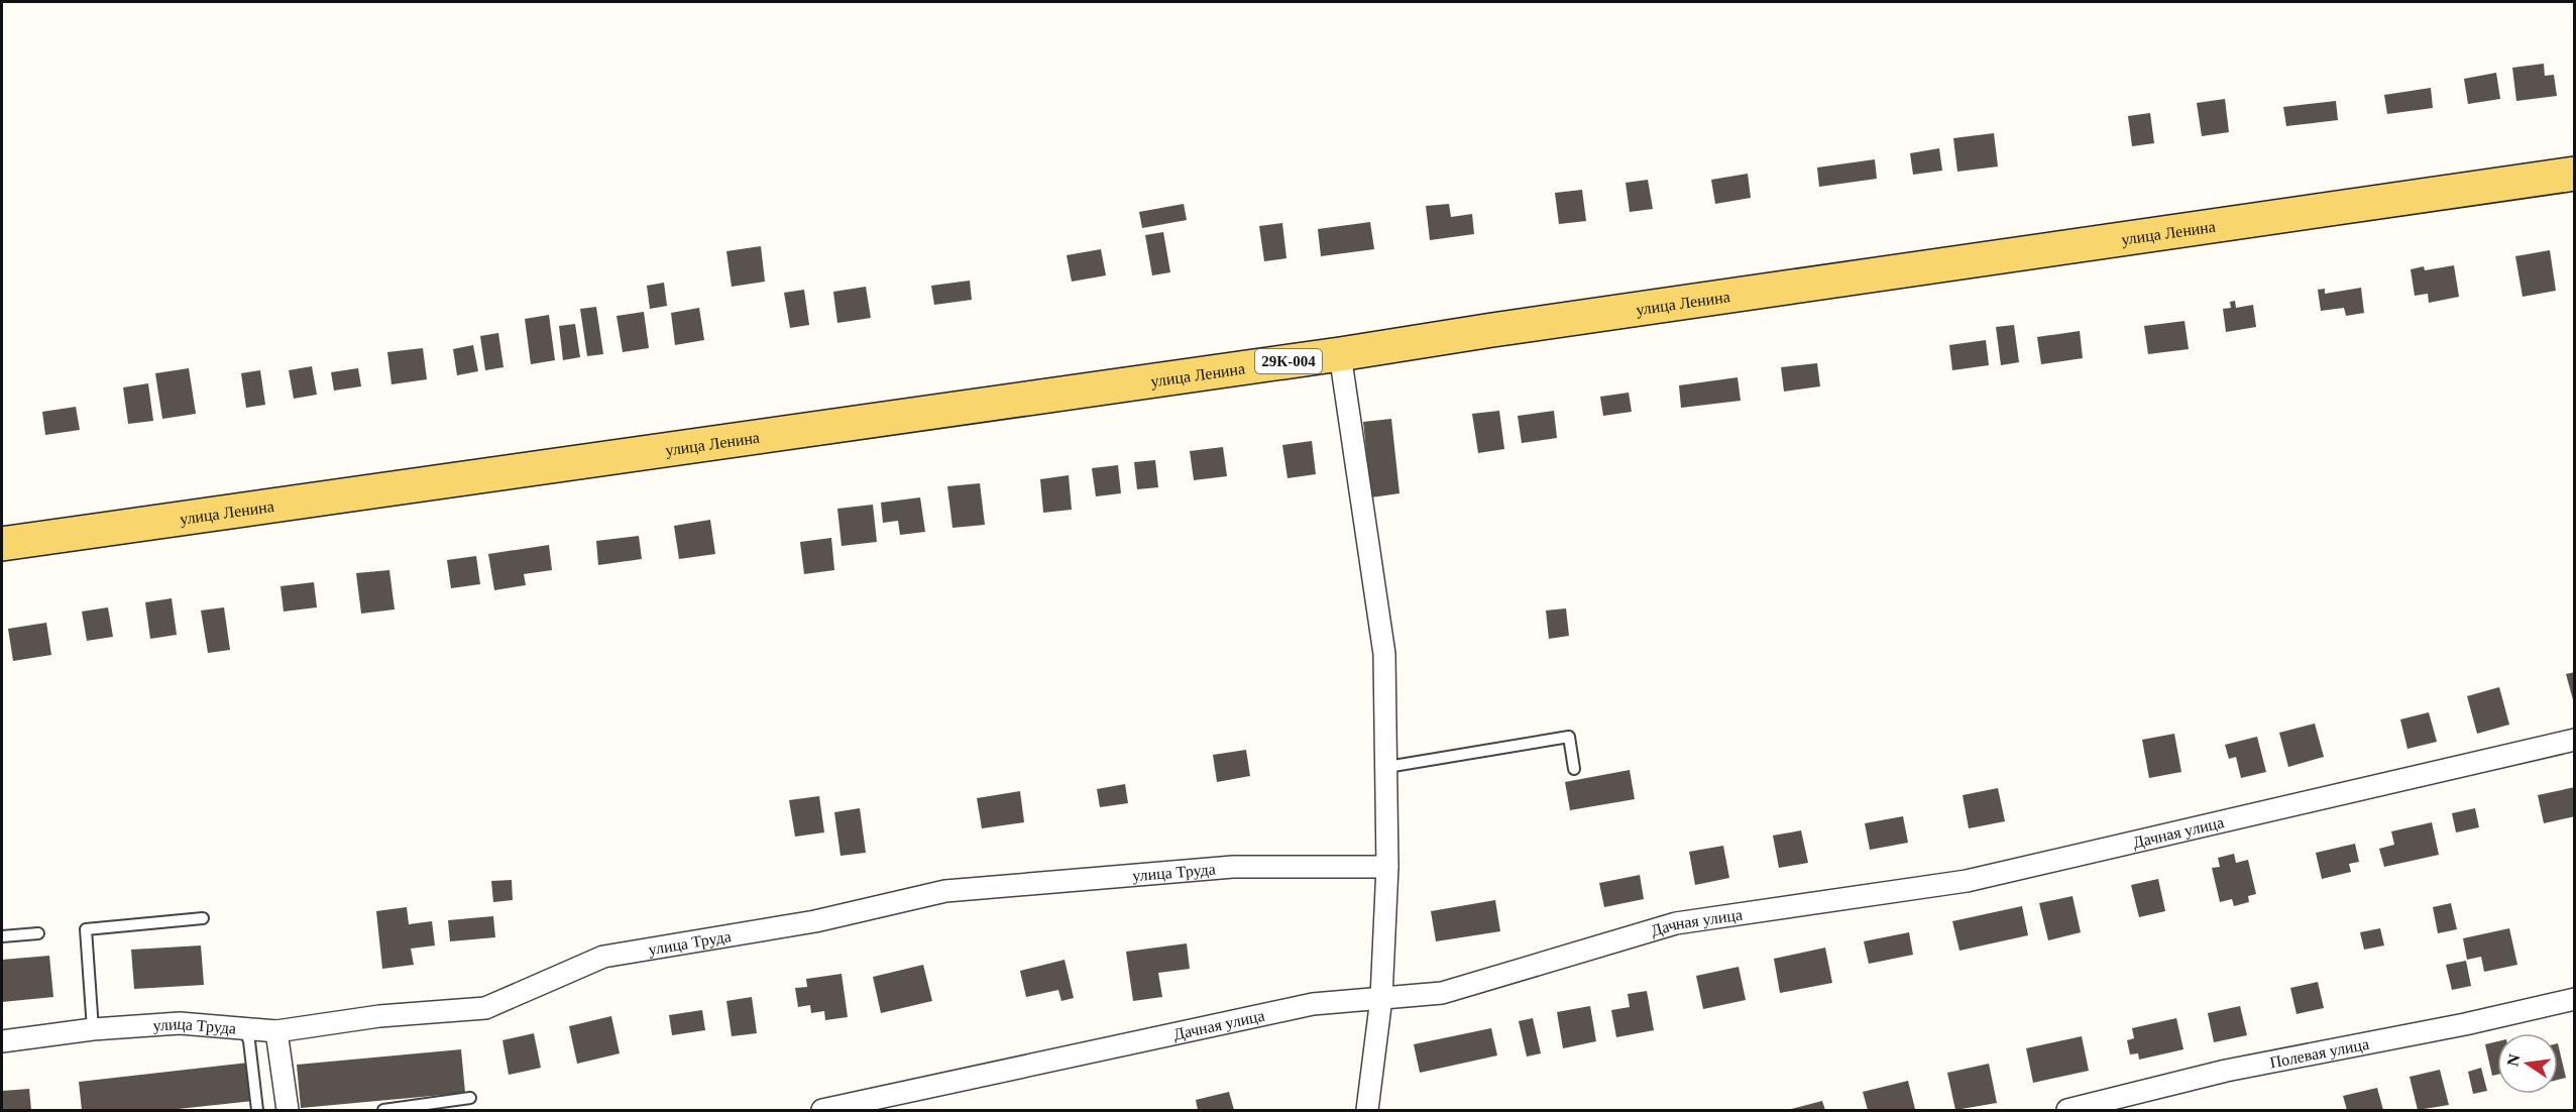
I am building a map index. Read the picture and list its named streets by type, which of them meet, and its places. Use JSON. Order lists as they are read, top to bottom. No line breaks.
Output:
{"streets":{"main road":["улица Ленина","29К-004"],"street":["Дачная улица","улица Труда","Полевая улица"]},"north":"left"}
